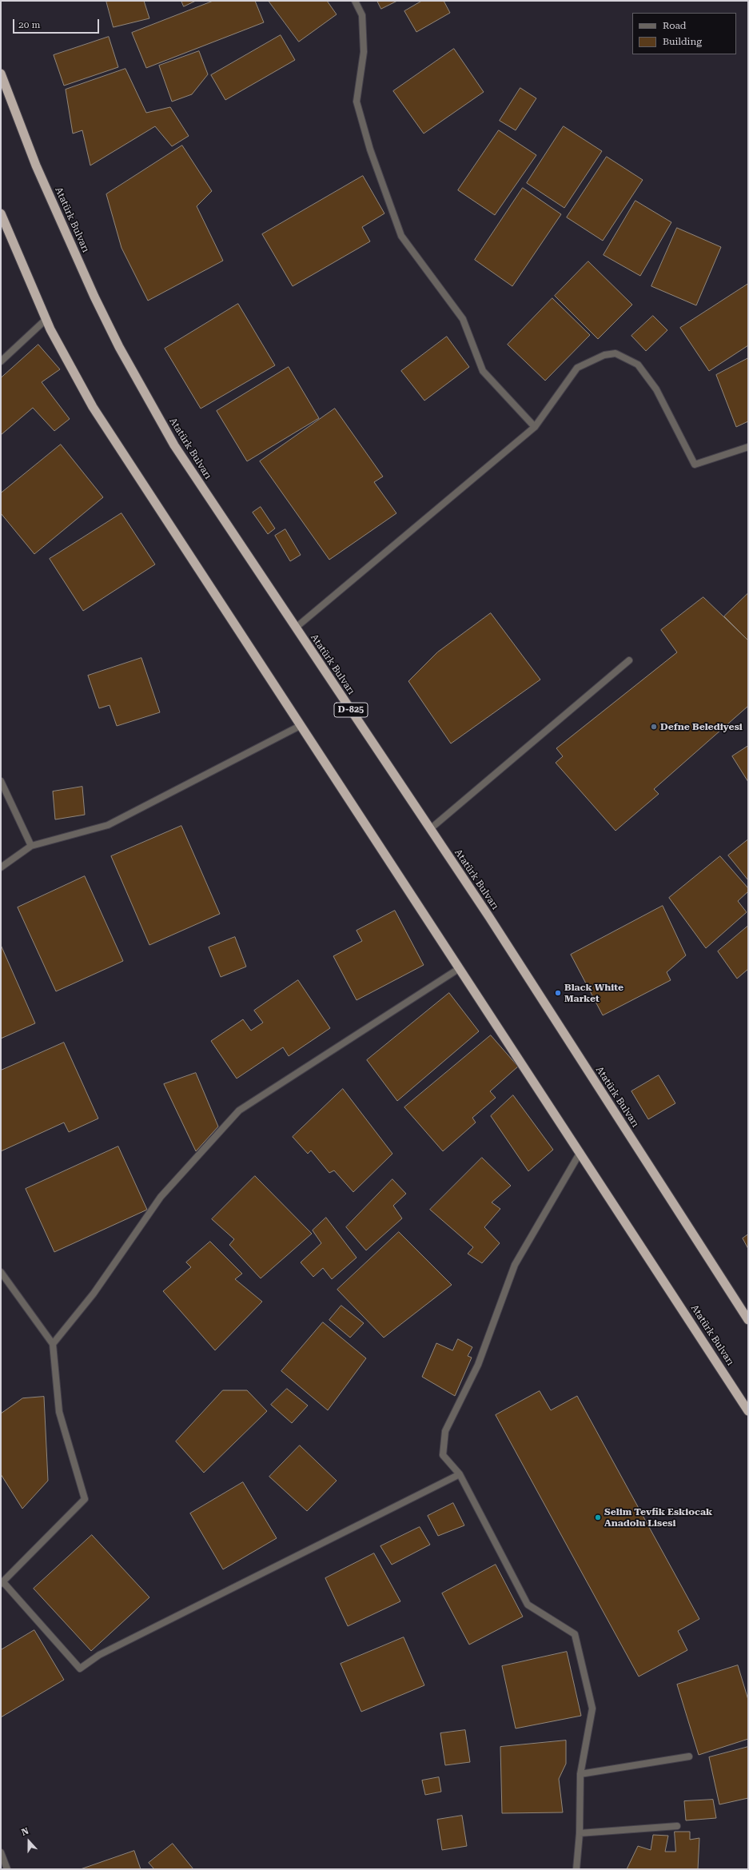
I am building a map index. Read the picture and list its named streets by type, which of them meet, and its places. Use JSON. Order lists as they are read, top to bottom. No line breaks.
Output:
{"streets":{"highway":["Atatürk Bulvarı","D-825"]},"places":["Defne Belediyesi","Black White Market","Selim Tevfik Eskiocak Anadolu Lisesi"],"legend":["Road","Building"],"scale_bar":"20 m","north":"top"}
